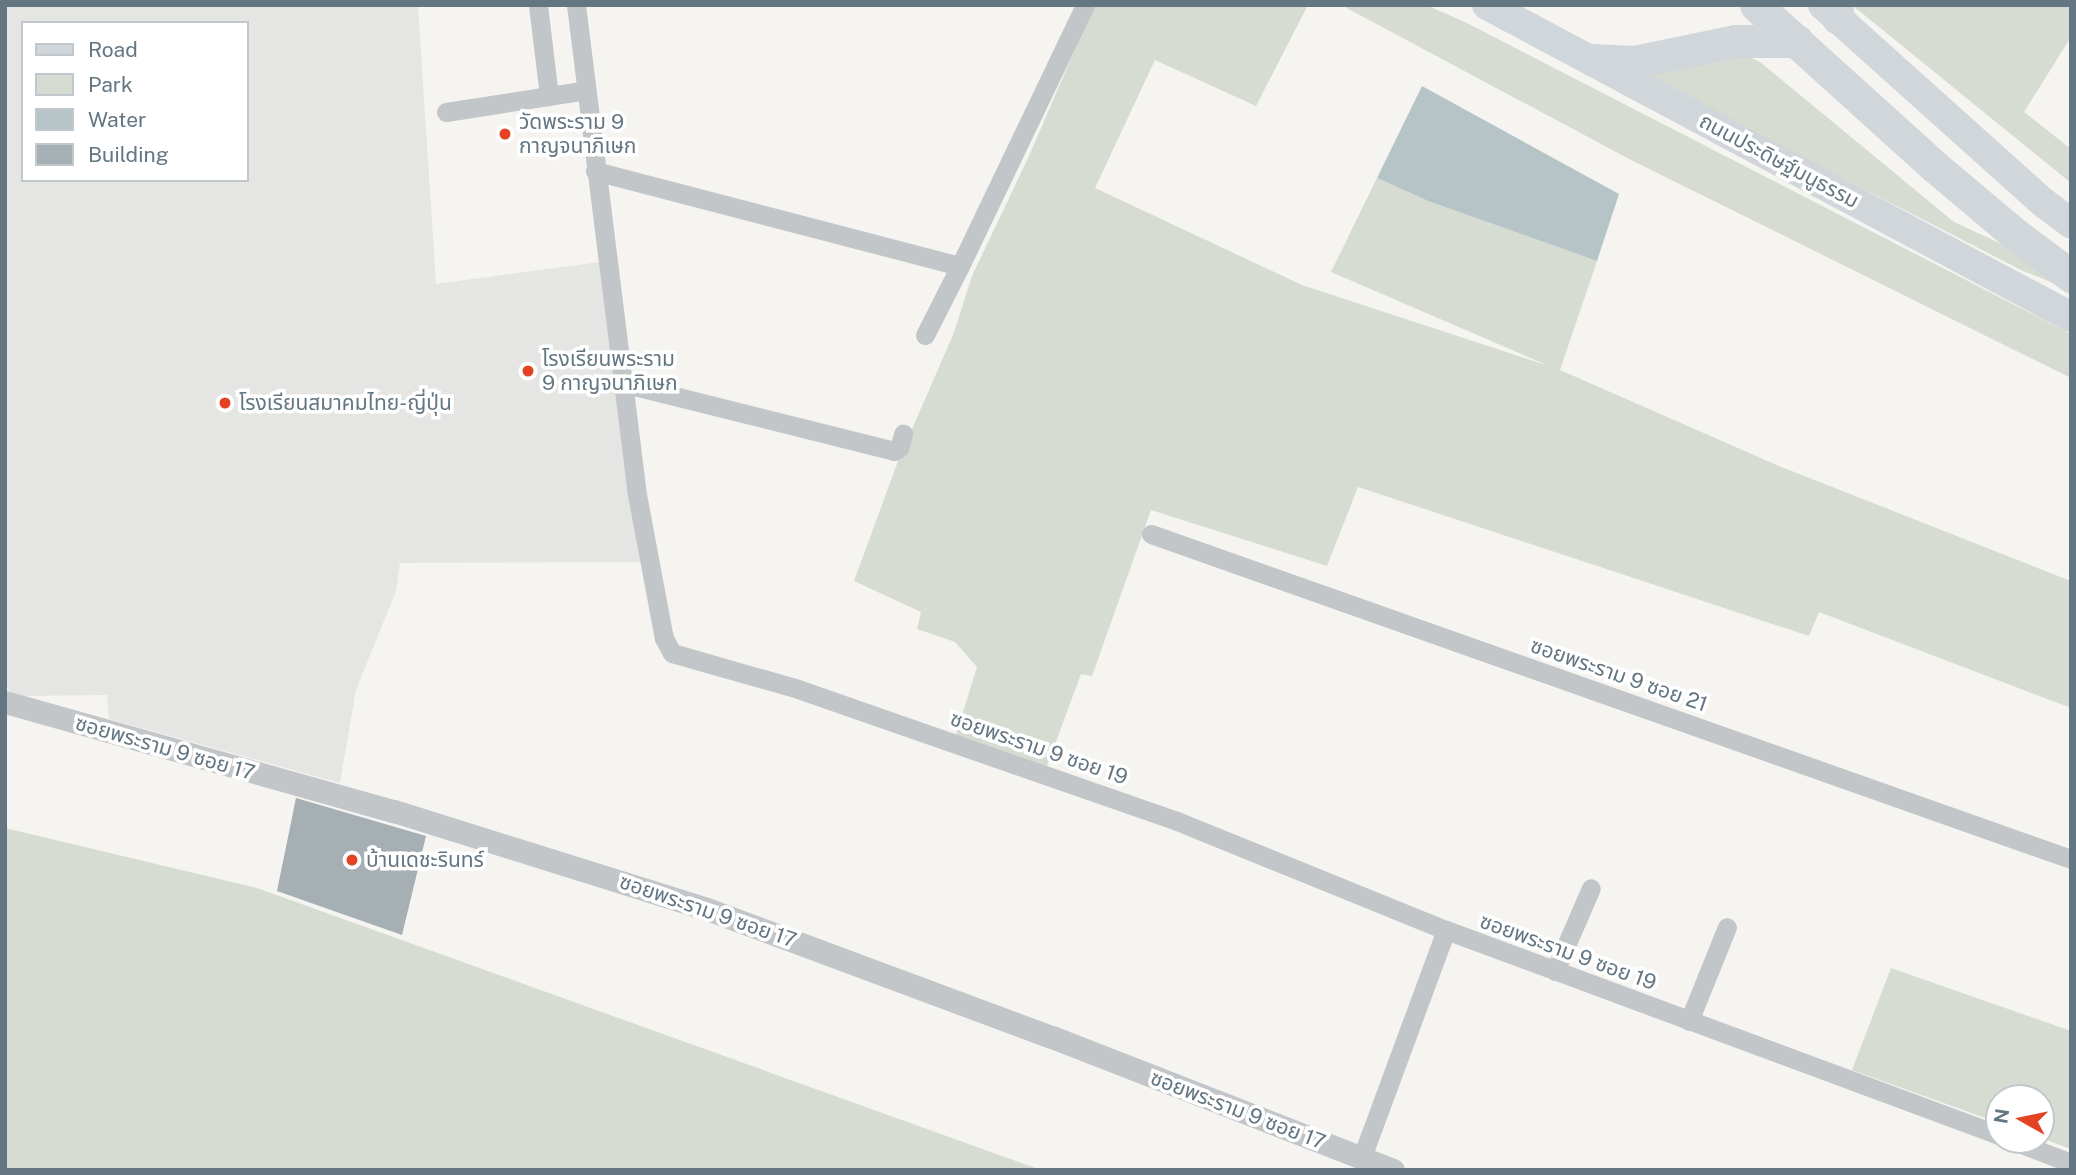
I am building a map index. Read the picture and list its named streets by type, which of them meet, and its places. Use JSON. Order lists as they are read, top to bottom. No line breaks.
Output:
{"streets":{"main road":["ถนนประดิษฐ์มนูธรรม"],"street":["ซอยพระราม 9 ซอย 21","ซอยพระราม 9 ซอย 17","ซอยพระราม 9 ซอย 19"]},"places":["วัดพระราม 9 กาญจนาภิเษก","โรงเรียนพระราม 9 กาญจนาภิเษก","โรงเรียนสมาคมไทย-ญี่ปุ่น","บ้านเดชะรินทร์"],"legend":["Road","Park","Water","Building"],"north":"left"}
